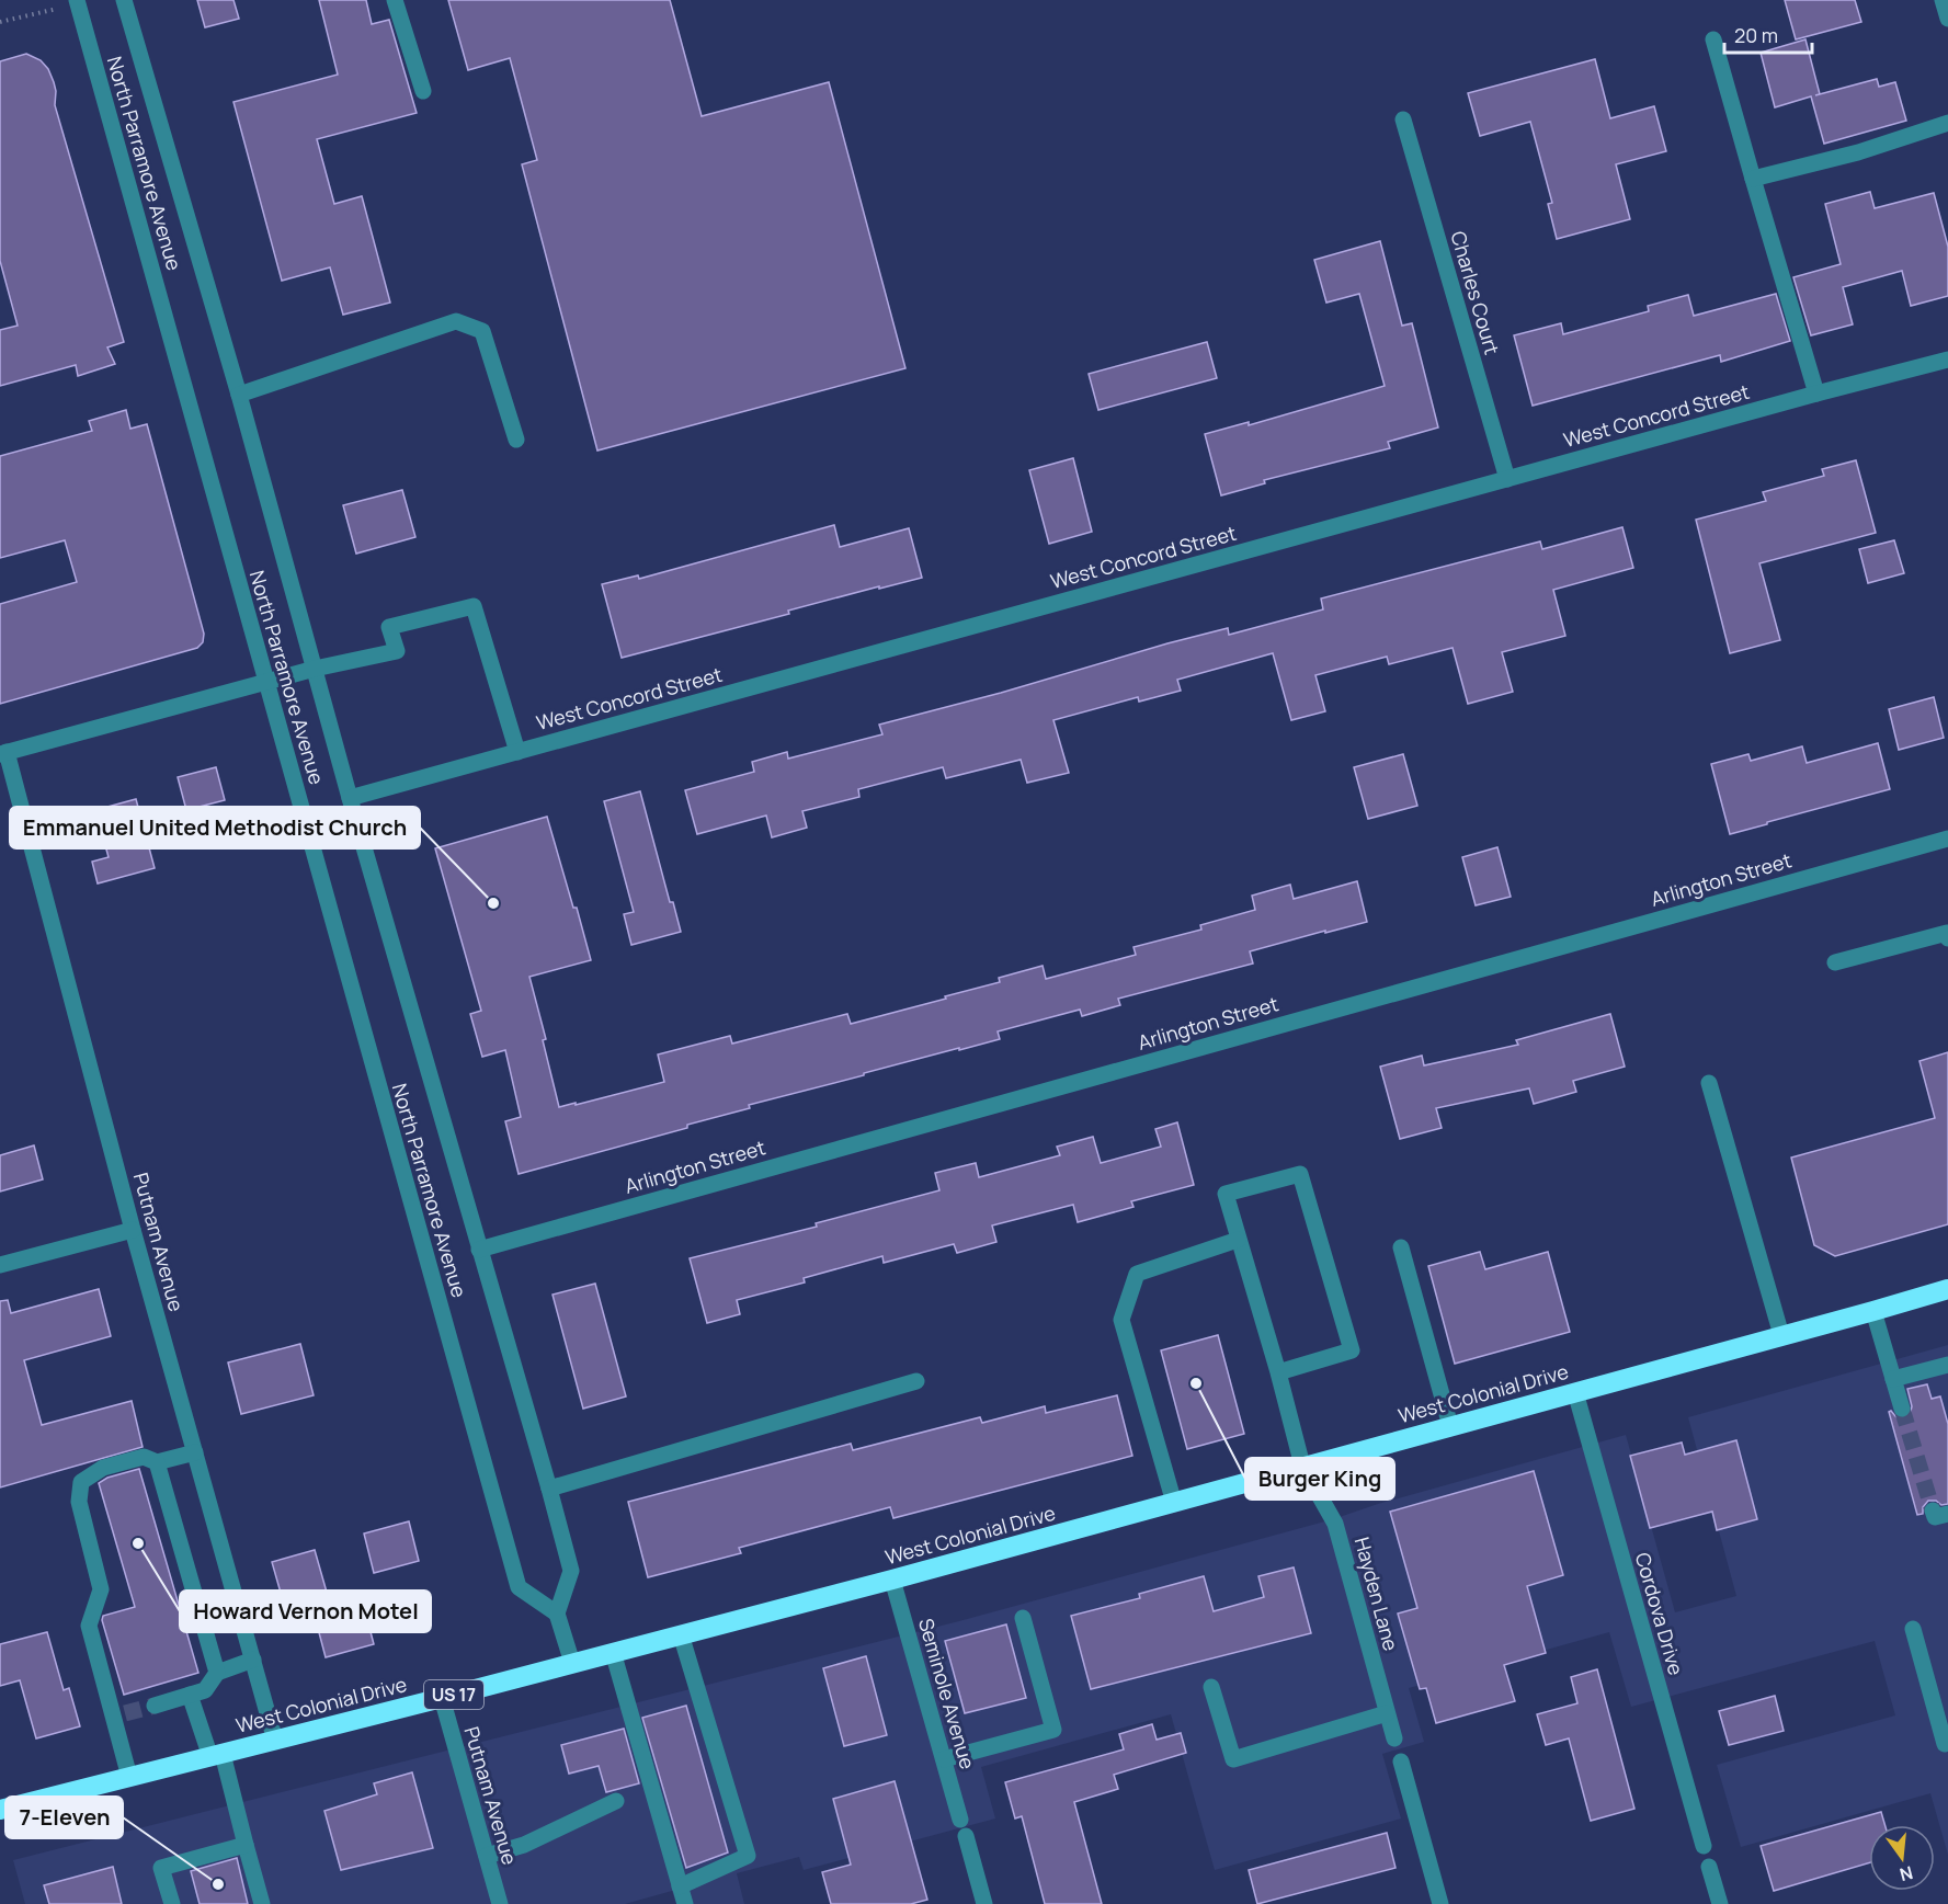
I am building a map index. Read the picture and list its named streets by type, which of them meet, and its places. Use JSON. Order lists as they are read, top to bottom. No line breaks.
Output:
{"streets":{"highway":["West Colonial Drive","US 17"],"street":["North Parramore Avenue","Charles Court","West Concord Street","Arlington Street","Putnam Avenue","Hayden Lane","Cordova Drive","Seminole Avenue"]},"crossings":[["North Parramore Avenue","West Concord Street"],["North Parramore Avenue","Arlington Street"],["Charles Court","West Concord Street"],["Putnam Avenue","West Colonial Drive"],["West Colonial Drive","Hayden Lane"],["West Colonial Drive","Cordova Drive"],["West Colonial Drive","Seminole Avenue"]],"places":["Emmanuel United Methodist Church","Burger King","Howard Vernon Motel","7-Eleven"],"scale_bar":"20 m","north":"bottom"}
